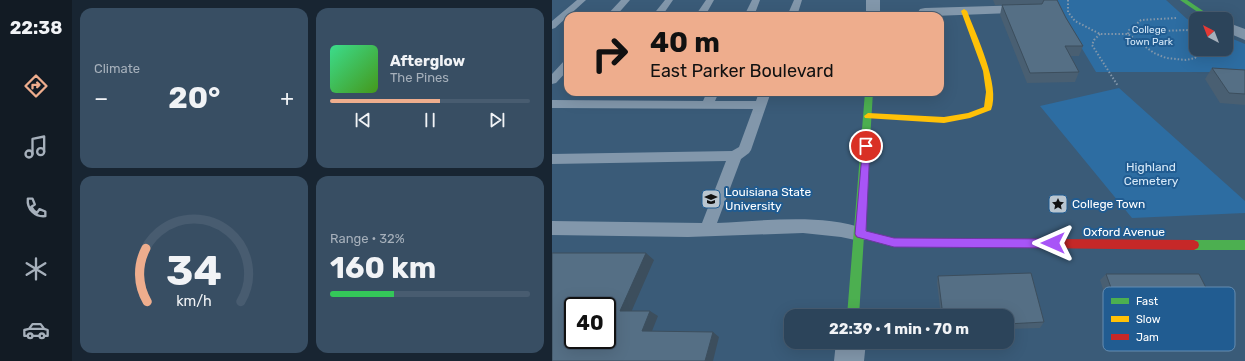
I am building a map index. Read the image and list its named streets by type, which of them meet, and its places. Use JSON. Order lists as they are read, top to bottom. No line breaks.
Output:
{"streets":{"street":["Oxford Avenue"]},"parks":["College Town Park","Highland Cemetery"],"places":{"school or university":["Louisiana State University"],"place":["College Town"]},"legend":["Fast","Slow","Jam"],"north":"top left","page":{"tabs":"22:38","tile":["Climate",["Range · 32%","160 km"]],"turn":["40 m","East Parker Boulevard"],"song":["Afterglow","The Pines"],"heat":["−","20°","+"],"limit":"40","trip":"22:39 · 1 min · 70 m","gauge":["34","km/h"]}}
